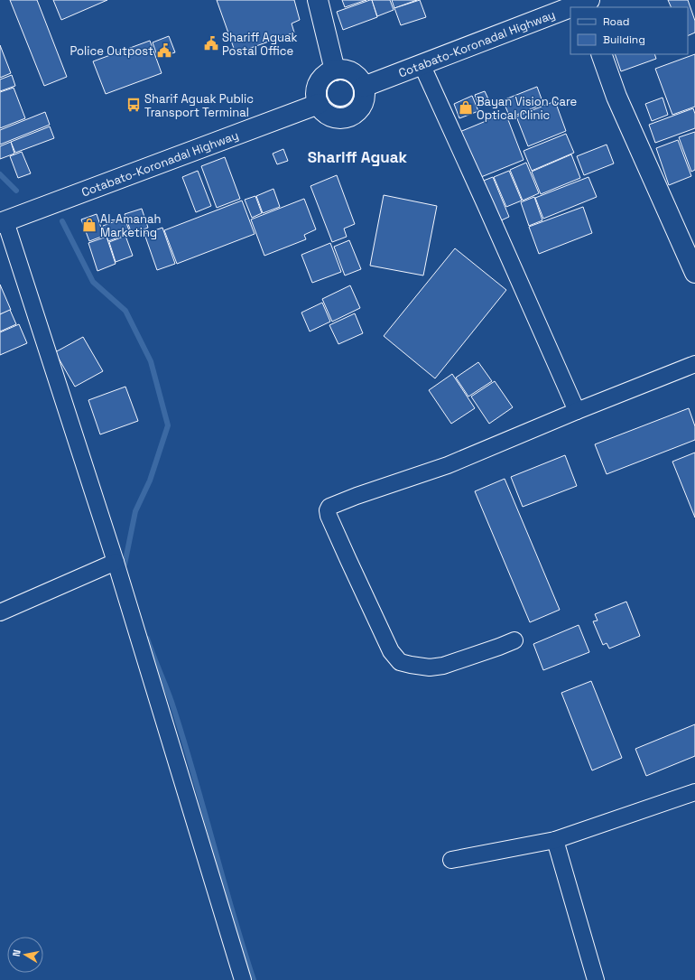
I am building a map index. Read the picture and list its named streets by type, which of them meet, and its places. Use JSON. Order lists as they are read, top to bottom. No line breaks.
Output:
{"streets":{"main road":["Cotabato-Koronadal Highway"]},"districts":["Shariff Aguak"],"places":{"public building":["Shariff Aguak Postal Office","Police Outpost"],"bus stop":["Sharif Aguak Public Transport Terminal"],"shop":["Bayan Vision Care Optical Clinic","Al-Amanah Marketing"]},"legend":["Road","Building"],"north":"left"}
